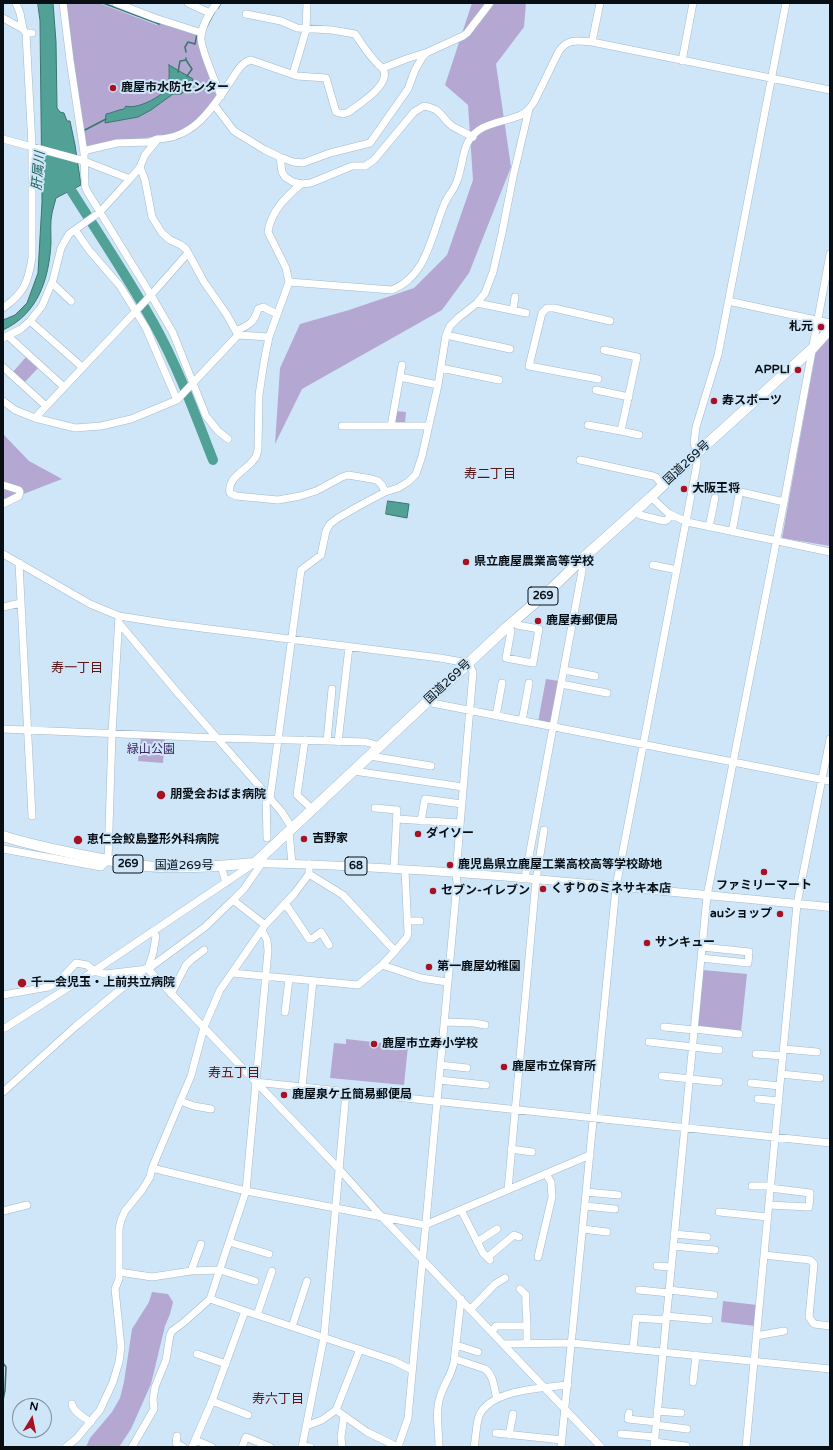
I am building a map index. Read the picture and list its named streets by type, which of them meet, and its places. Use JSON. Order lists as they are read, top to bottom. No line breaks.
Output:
{"streets":{"highway":["国道269号","269"],"main road":["68"]},"crossings":[["国道269号","68"]],"districts":["寿二丁目","寿一丁目","寿五丁目","寿六丁目"],"water":["肝属川"],"parks":["緑山公園"],"places":["鹿屋市水防センター","札元","APPLI","寿スポーツ","大阪王将","県立鹿屋農業高等学校","鹿屋寿郵便局","朋愛会おばま病院","ダイソー","吉野家","恵仁会鮫島整形外科病院","鹿児島県立鹿屋工業高校高等学校跡地","ファミリーマート","くすりのミネサキ本店","セブン-イレブン","auショップ","サンキュー","第一鹿屋幼稚園","千一会児玉・上前共立病院","鹿屋市立寿小学校","鹿屋市立保育所","鹿屋泉ケ丘簡易郵便局"],"north":"top"}
